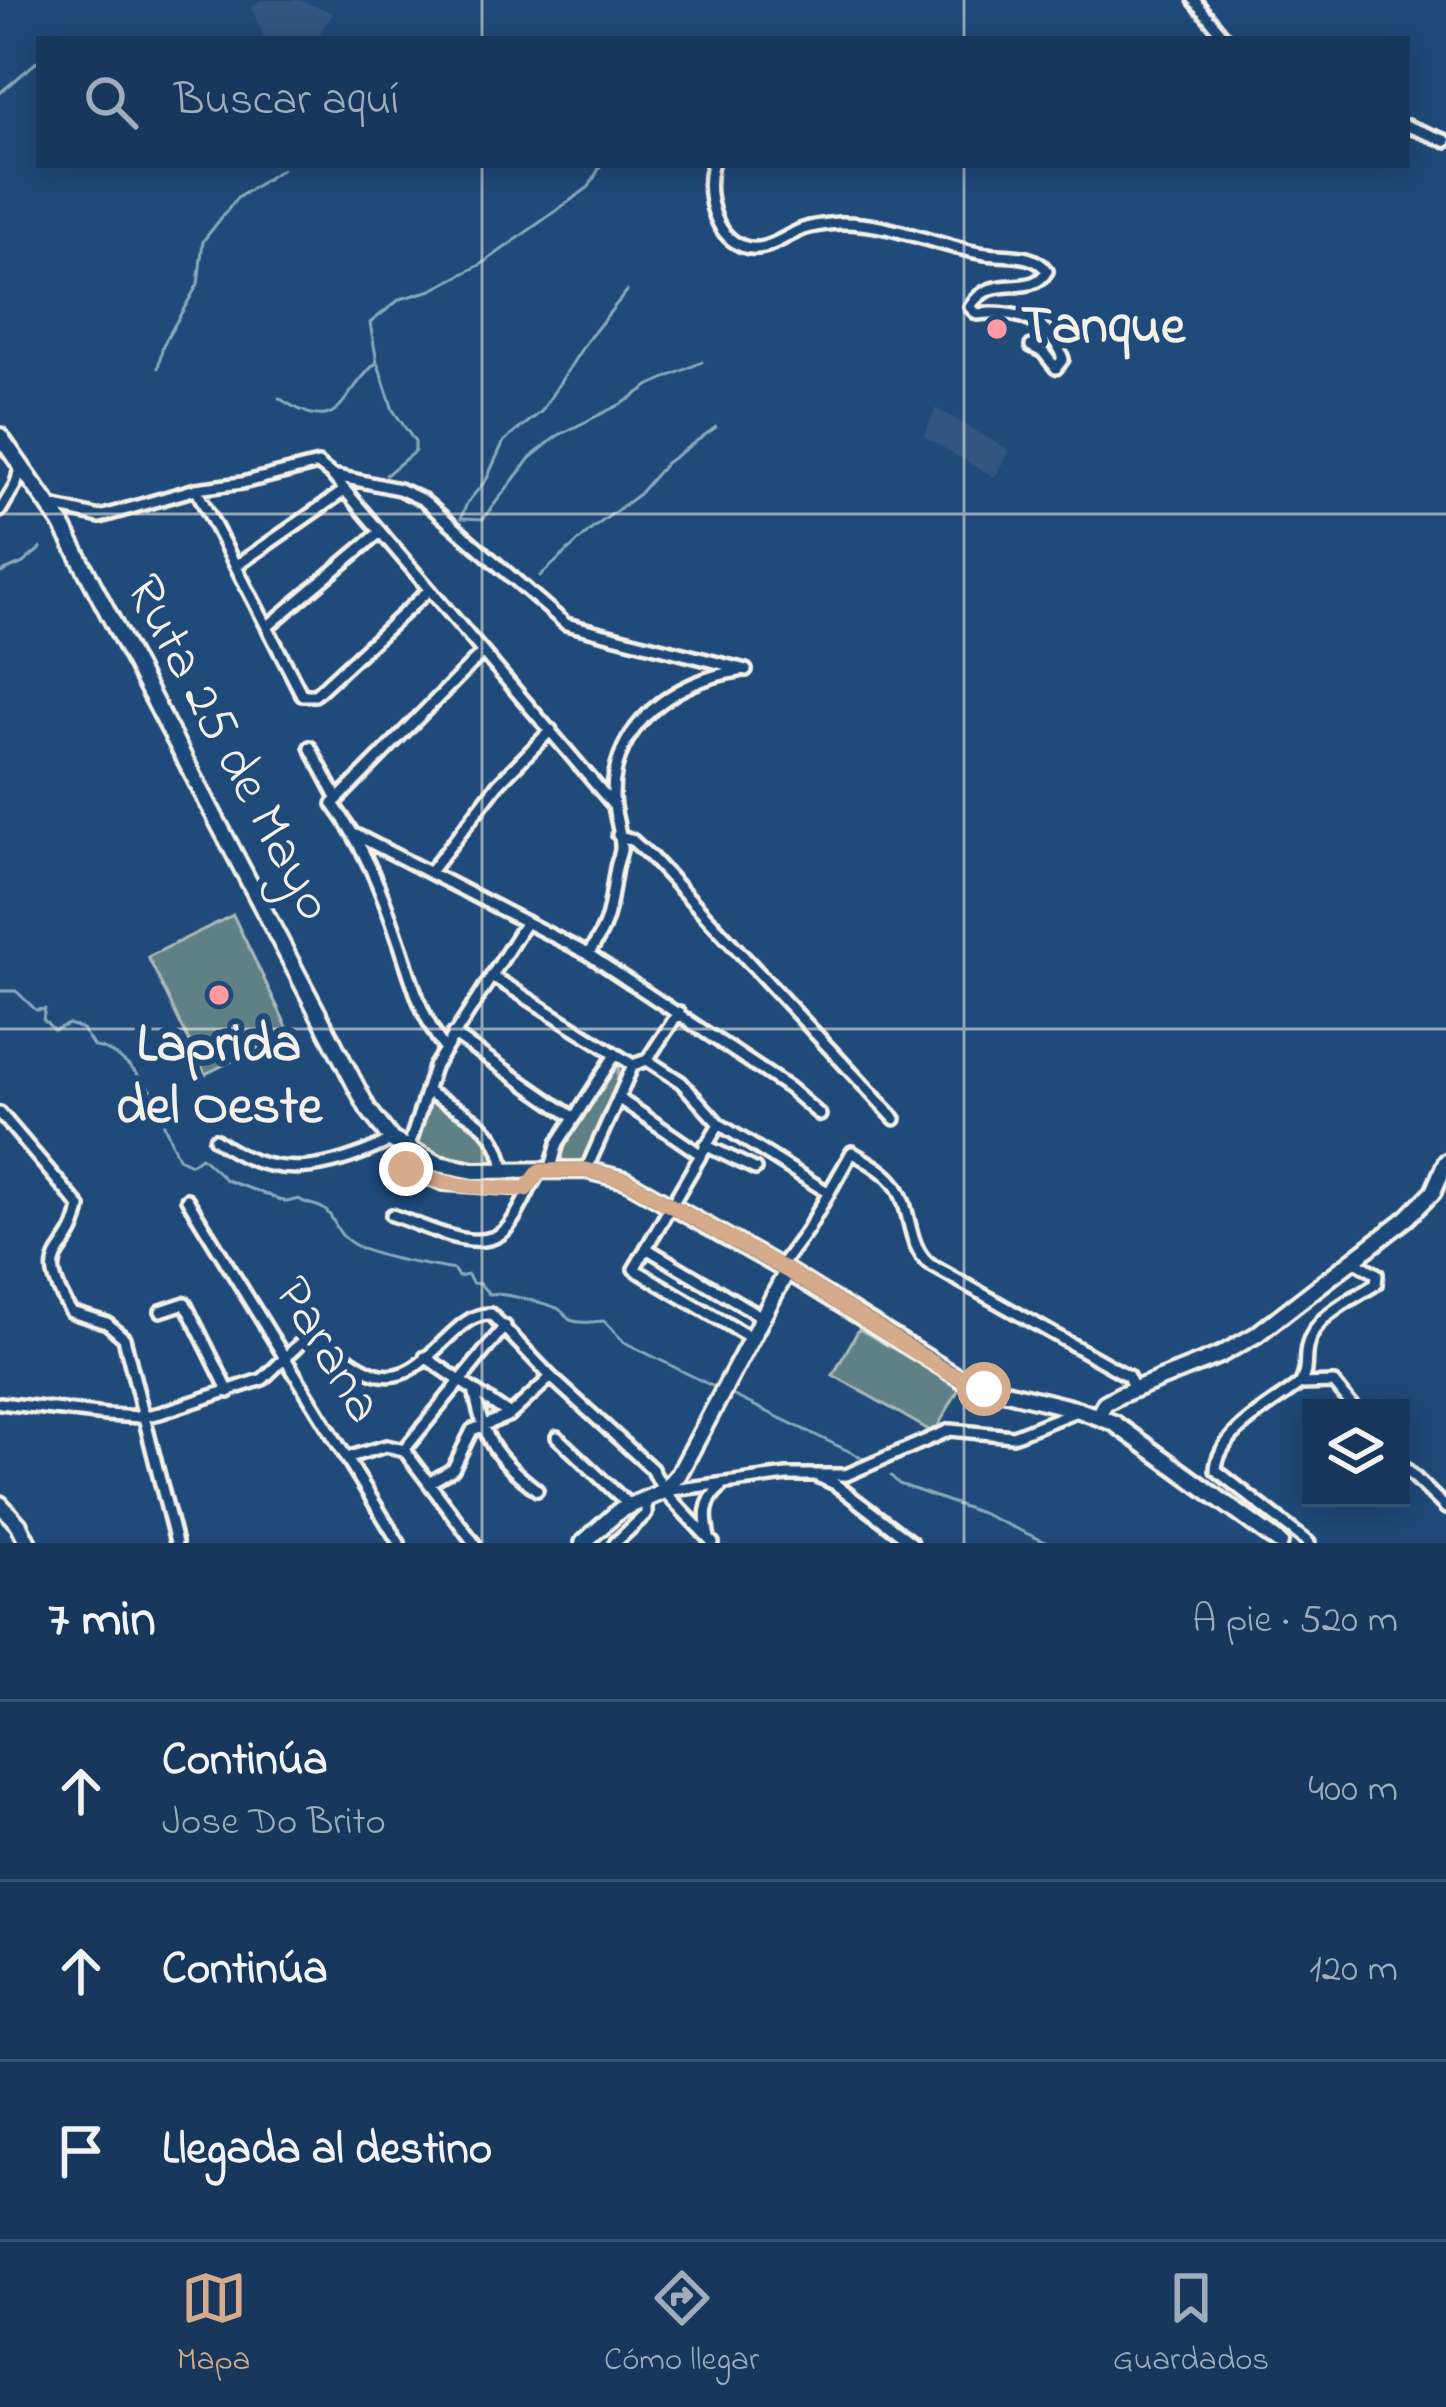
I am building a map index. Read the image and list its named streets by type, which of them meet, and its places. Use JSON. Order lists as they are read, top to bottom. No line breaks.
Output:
{"streets":{"main road":["Ruta 25 de Mayo"],"street":["Parana"]},"places":["Tanque","Laprida del Oeste"],"page":{"search":"Buscar aquí","heading":["7 min","A pie · 520 m"],"list":[["Continúa","Jose Do Brito","400 m"],["Continúa","120 m"],"Llegada al destino"],"nav":["Mapa","Cómo llegar","Guardados"]}}
